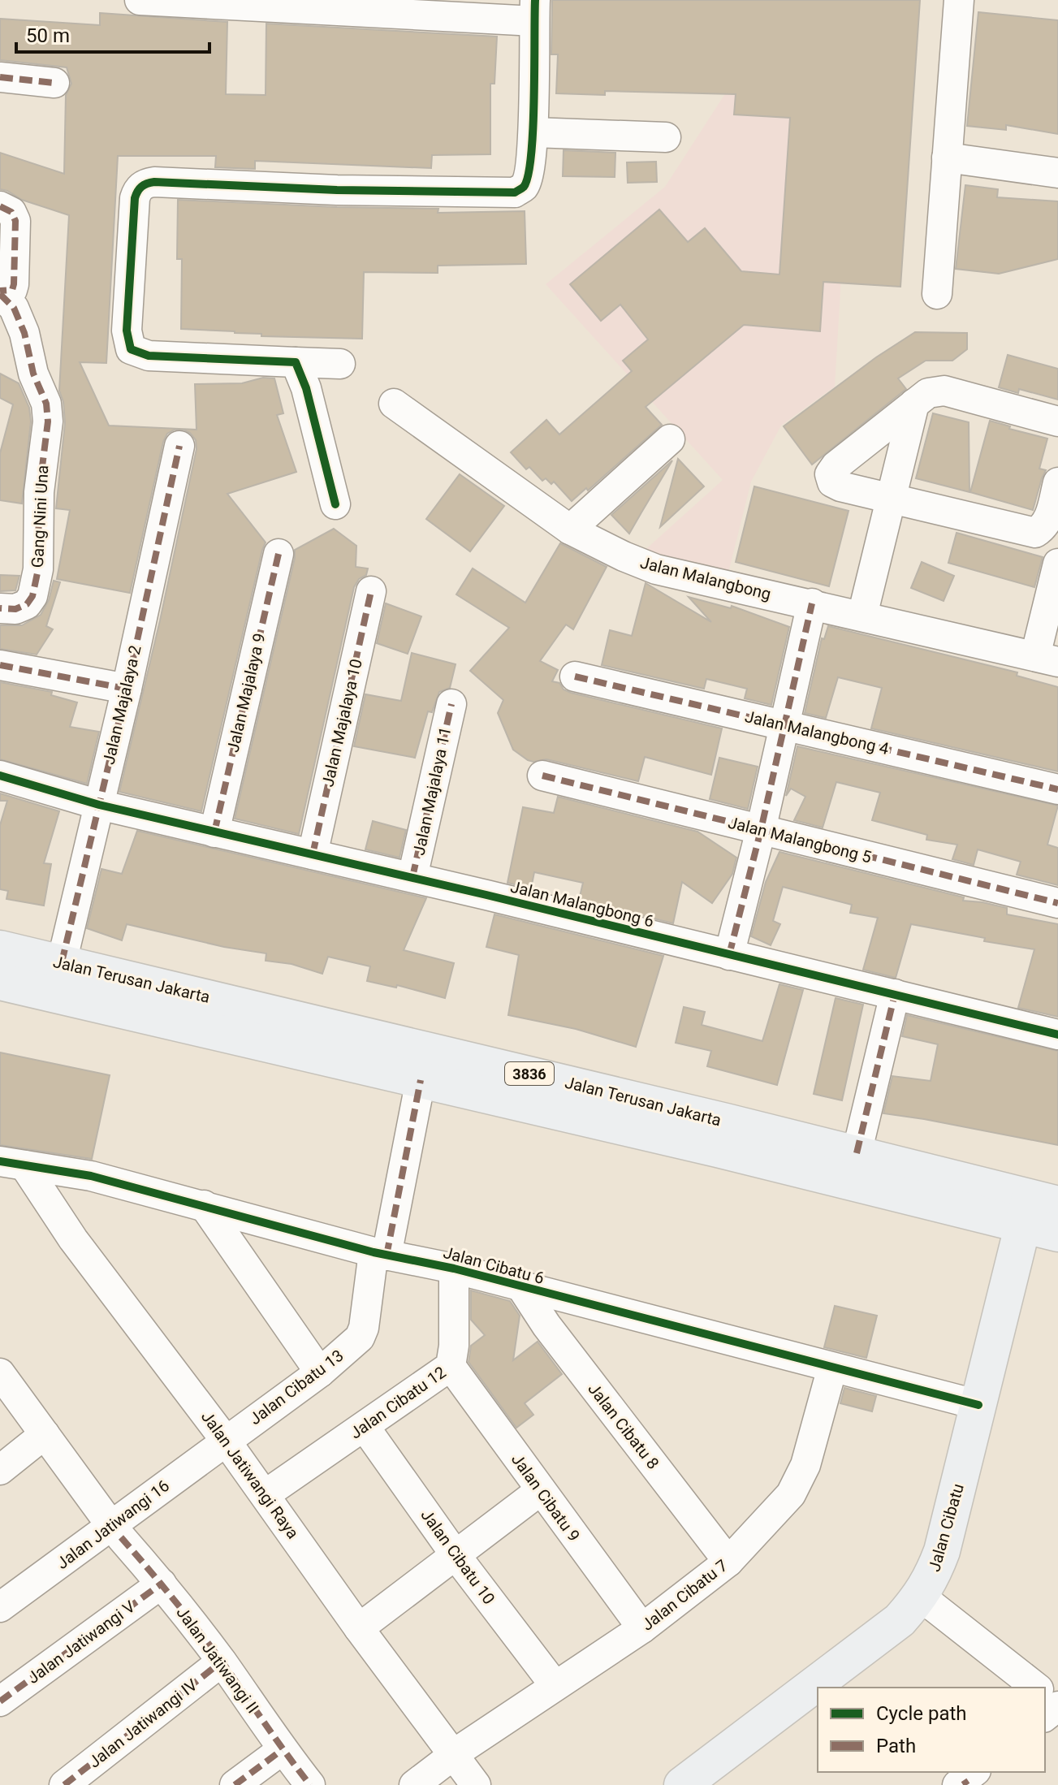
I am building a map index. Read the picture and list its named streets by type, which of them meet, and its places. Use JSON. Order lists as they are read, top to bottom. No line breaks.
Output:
{"streets":{"main road":["Jalan Terusan Jakarta","3836","Jalan Cibatu"],"street":["Gang Nini Una","Jalan Malangbong","Jalan Majalaya 9","Jalan Majalaya 2","Jalan Majalaya 10","Jalan Malangbong 4","Jalan Majalaya 11","Jalan Malangbong 5","Jalan Malangbong 6","Jalan Cibatu 6","Jalan Cibatu 13","Jalan Cibatu 12","Jalan Cibatu 8","Jalan Jatiwangi Raya","Jalan Cibatu 9","Jalan Jatiwangi 16","Jalan Cibatu 10","Jalan Cibatu 7","Jalan Jatiwangi V","Jalan Jatiwangi II","Jalan Jatiwangi IV"]},"crossings":[["Jalan Majalaya 9","Jalan Malangbong 6"],["Jalan Majalaya 2","Jalan Malangbong 6"],["Jalan Majalaya 2","Jalan Terusan Jakarta"],["Jalan Majalaya 10","Jalan Malangbong 6"],["Jalan Majalaya 11","Jalan Malangbong 6"],["Jalan Terusan Jakarta","Jalan Cibatu 13"],["Jalan Terusan Jakarta","Jalan Cibatu"],["Jalan Cibatu 6","Jalan Cibatu 13"],["Jalan Cibatu 6","Jalan Cibatu 12"],["Jalan Cibatu 6","Jalan Cibatu 8"],["Jalan Cibatu 6","Jalan Jatiwangi Raya"],["Jalan Cibatu 6","Jalan Cibatu"],["Jalan Cibatu 6","Jalan Cibatu 7"],["Jalan Cibatu 13","Jalan Jatiwangi Raya"],["Jalan Cibatu 13","Jalan Jatiwangi 16"],["Jalan Cibatu 12","Jalan Jatiwangi Raya"],["Jalan Cibatu 12","Jalan Cibatu 9"],["Jalan Cibatu 12","Jalan Cibatu 10"],["Jalan Cibatu 8","Jalan Cibatu 7"],["Jalan Jatiwangi Raya","Jalan Jatiwangi 16"],["Jalan Jatiwangi Raya","Jalan Cibatu 7"],["Jalan Cibatu 9","Jalan Cibatu 7"],["Jalan Jatiwangi 16","Jalan Jatiwangi II"],["Jalan Cibatu 10","Jalan Cibatu 7"],["Jalan Jatiwangi V","Jalan Jatiwangi II"],["Jalan Jatiwangi II","Jalan Jatiwangi IV"]],"legend":["Cycle path","Path"],"scale_bar":"50 m"}
